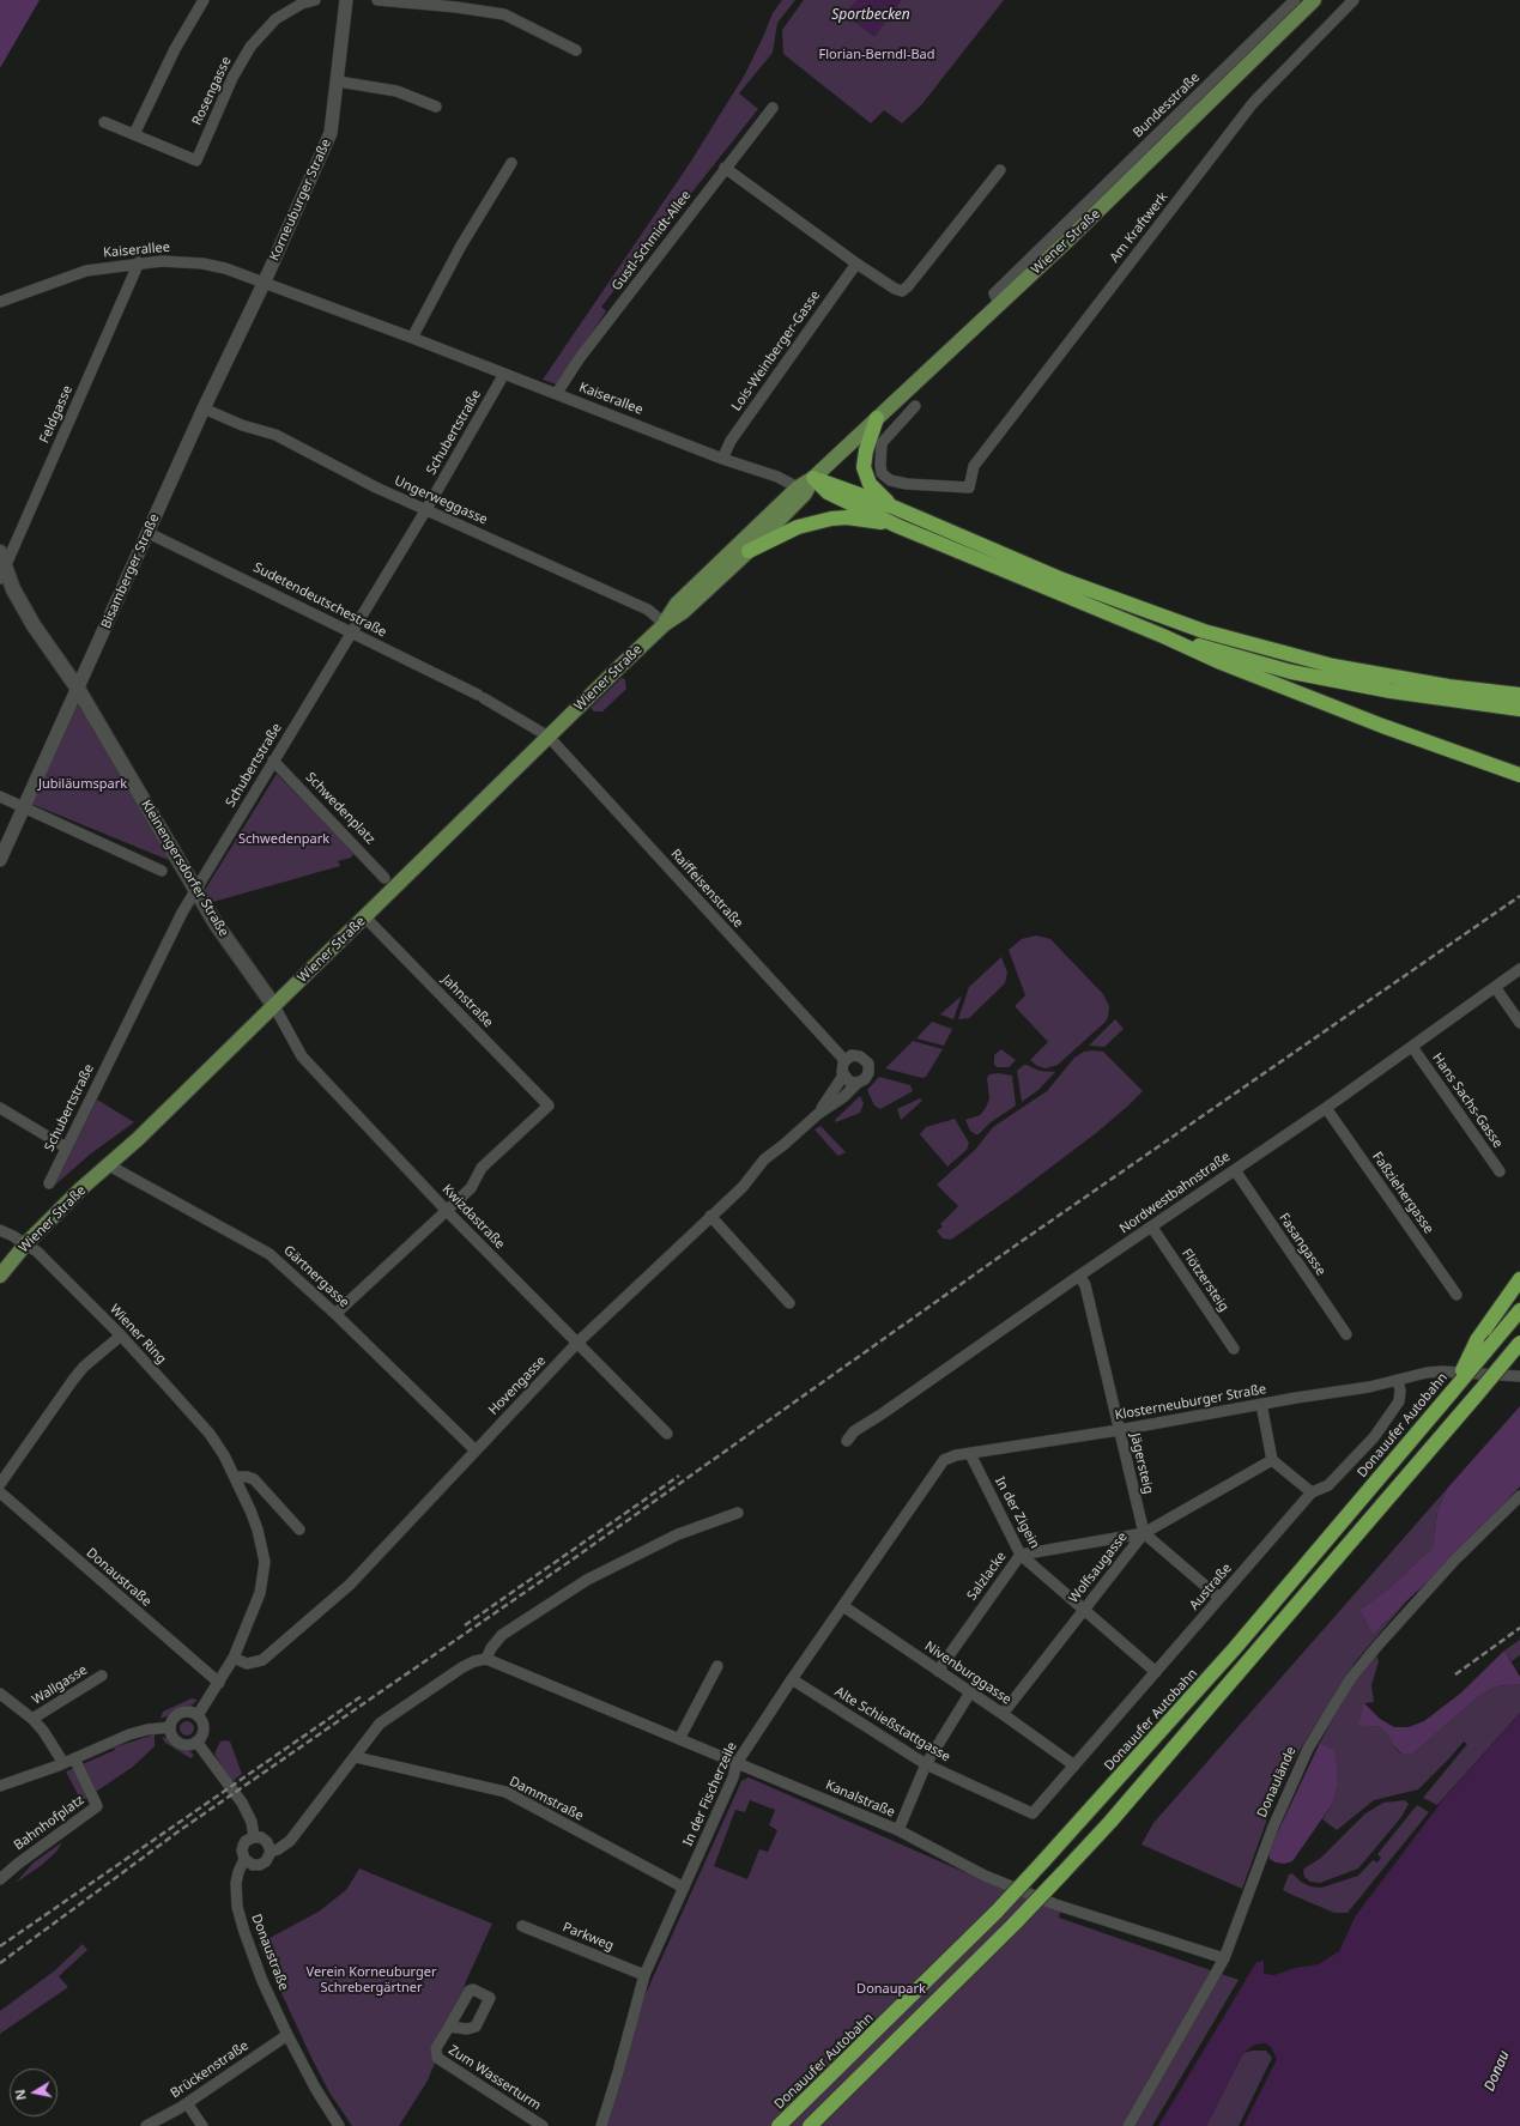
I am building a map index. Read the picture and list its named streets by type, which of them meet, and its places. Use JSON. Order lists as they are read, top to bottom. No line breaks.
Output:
{"streets":{"highway":["Donauufer Autobahn"],"main road":["Wiener Straße","Kleinengersdorfer Straße"],"street":["Rosengasse","Bundesstraße","Korneuburger Straße","Am Kraftwerk","Gustl-Schmidt-Allee","Kaiserallee","Lois-Weinberger-Gasse","Feldgasse","Schubertstraße","Ungerweggasse","Bisamberger Straße","Sudetendeutschestraße","Schwedenplatz","Raiffeisenstraße","Jahnstraße","Hans Sachs-Gasse","Nordwestbahnstraße","Faßziehergasse","Kwizdastraße","Fasangasse","Gärtnergasse","Flötzersteig","Wiener Ring","Hovengasse","Klosterneuburger Straße","Jägersteig","In der Zigein","Wolfsaugasse","Salzlacke","Donaustraße","Austraße","Nivenburggasse","Wallgasse","Alte Schießstattgasse","Donaulände","In der Fischerzeile","Dammstraße","Kanalstraße","Bahnhofplatz","Parkweg","Brückenstraße","Zum Wasserturm"]},"crossings":[["Bundesstraße","Wiener Straße"],["Korneuburger Straße","Kaiserallee"],["Korneuburger Straße","Bisamberger Straße"],["Gustl-Schmidt-Allee","Kaiserallee"],["Wiener Straße","Kaiserallee"],["Wiener Straße","Ungerweggasse"],["Wiener Straße","Sudetendeutschestraße"],["Wiener Straße","Kleinengersdorfer Straße"],["Wiener Straße","Raiffeisenstraße"],["Wiener Straße","Jahnstraße"],["Wiener Straße","Kwizdastraße"],["Wiener Straße","Gärtnergasse"],["Wiener Straße","Wiener Ring"],["Kaiserallee","Lois-Weinberger-Gasse"],["Kaiserallee","Feldgasse"],["Kaiserallee","Schubertstraße"],["Kaiserallee","Bisamberger Straße"],["Feldgasse","Kleinengersdorfer Straße"],["Schubertstraße","Ungerweggasse"],["Schubertstraße","Sudetendeutschestraße"],["Schubertstraße","Schwedenplatz"],["Schubertstraße","Kleinengersdorfer Straße"],["Ungerweggasse","Bisamberger Straße"],["Bisamberger Straße","Sudetendeutschestraße"],["Bisamberger Straße","Kleinengersdorfer Straße"],["Sudetendeutschestraße","Raiffeisenstraße"],["Kleinengersdorfer Straße","Kwizdastraße"],["Raiffeisenstraße","Hovengasse"],["Jahnstraße","Kwizdastraße"],["Hans Sachs-Gasse","Nordwestbahnstraße"],["Nordwestbahnstraße","Faßziehergasse"],["Nordwestbahnstraße","Fasangasse"],["Nordwestbahnstraße","Flötzersteig"],["Nordwestbahnstraße","Jägersteig"],["Kwizdastraße","Hovengasse"],["Gärtnergasse","Hovengasse"],["Wiener Ring","Hovengasse"],["Wiener Ring","Donaustraße"],["Klosterneuburger Straße","Jägersteig"],["Klosterneuburger Straße","In der Zigein"],["Klosterneuburger Straße","Austraße"],["Klosterneuburger Straße","In der Fischerzeile"],["Jägersteig","Wolfsaugasse"],["Jägersteig","Salzlacke"],["In der Zigein","Wolfsaugasse"],["In der Zigein","Salzlacke"],["In der Zigein","Austraße"],["Wolfsaugasse","Salzlacke"],["Wolfsaugasse","Nivenburggasse"],["Salzlacke","Nivenburggasse"],["Donaustraße","Brückenstraße"],["Austraße","Nivenburggasse"],["Austraße","Alte Schießstattgasse"],["Nivenburggasse","In der Fischerzeile"],["Alte Schießstattgasse","In der Fischerzeile"],["Donaulände","Kanalstraße"],["In der Fischerzeile","Dammstraße"],["In der Fischerzeile","Kanalstraße"],["In der Fischerzeile","Parkweg"]],"water":["Sportbecken","Donau"],"parks":["Florian-Berndl-Bad","Jubiläumspark","Schwedenpark","Verein Korneuburger Schrebergärtner","Donaupark"],"north":"left"}
